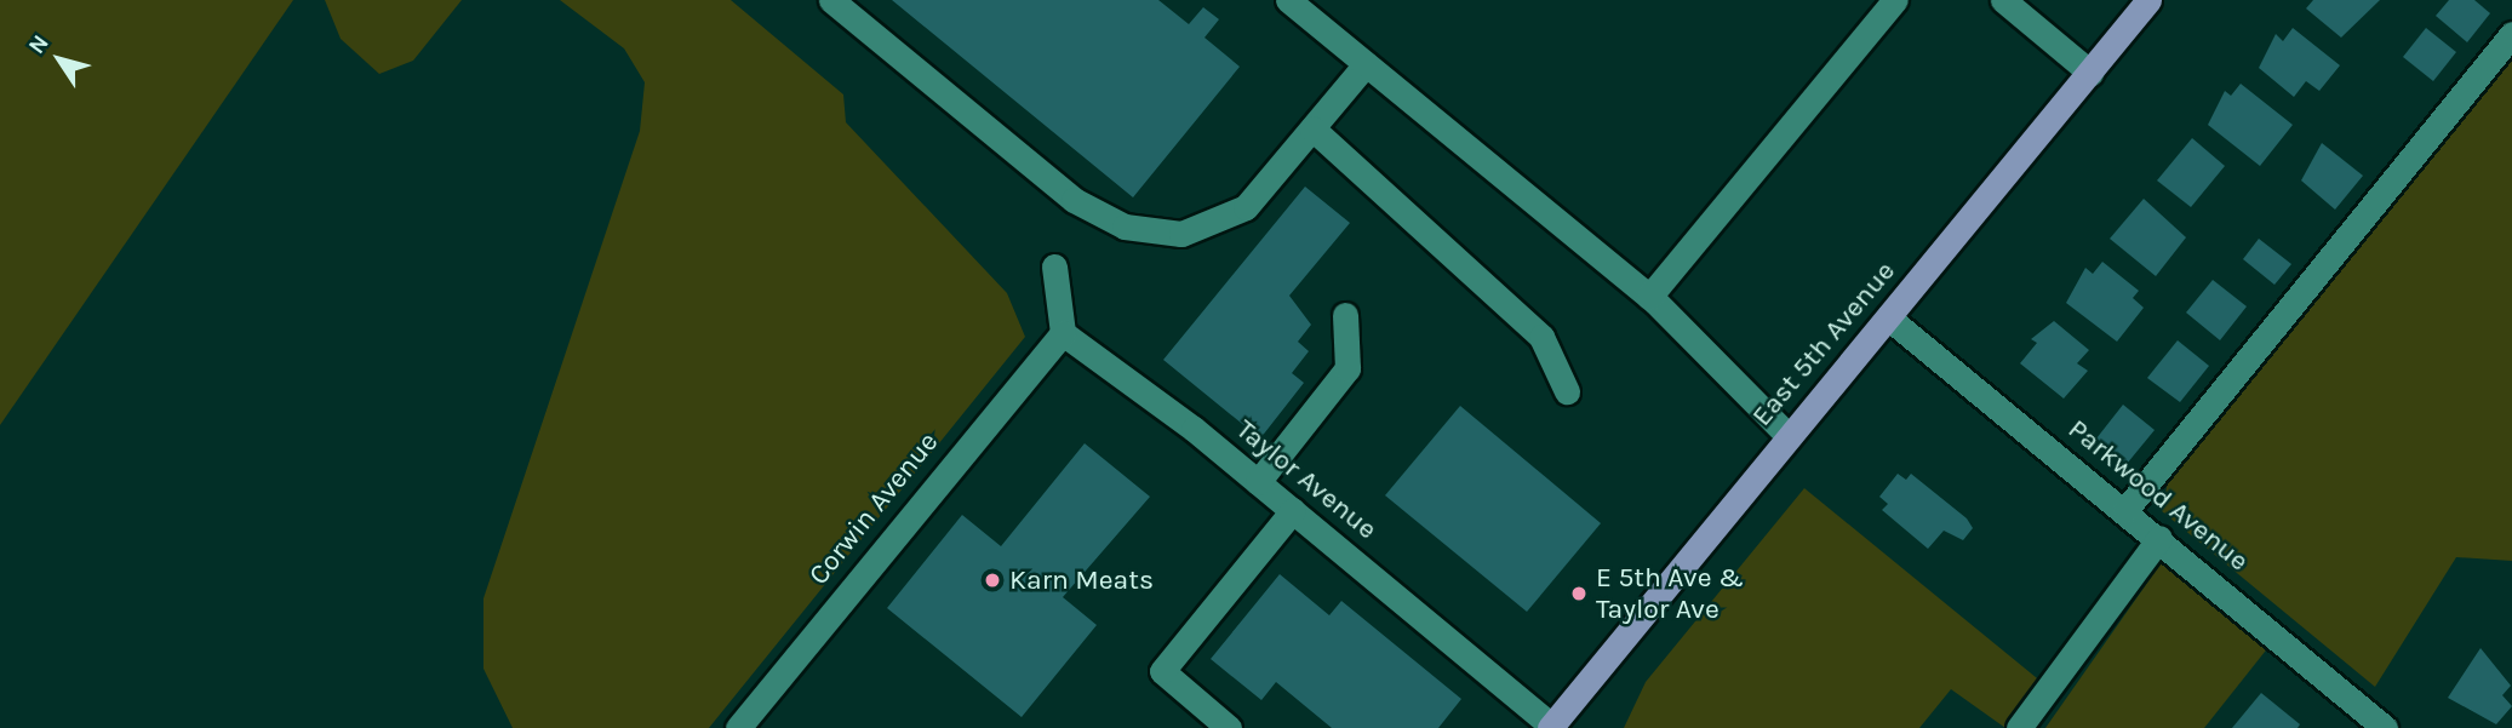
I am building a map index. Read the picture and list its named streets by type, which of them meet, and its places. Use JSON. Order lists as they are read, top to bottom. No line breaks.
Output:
{"streets":{"main road":["East 5th Avenue"],"street":["Taylor Avenue","Parkwood Avenue","Corwin Avenue"]},"crossings":[["East 5th Avenue","Taylor Avenue"],["East 5th Avenue","Parkwood Avenue"],["Taylor Avenue","Corwin Avenue"]],"places":["Karn Meats","E 5th Ave & Taylor Ave"],"north":"top left"}
